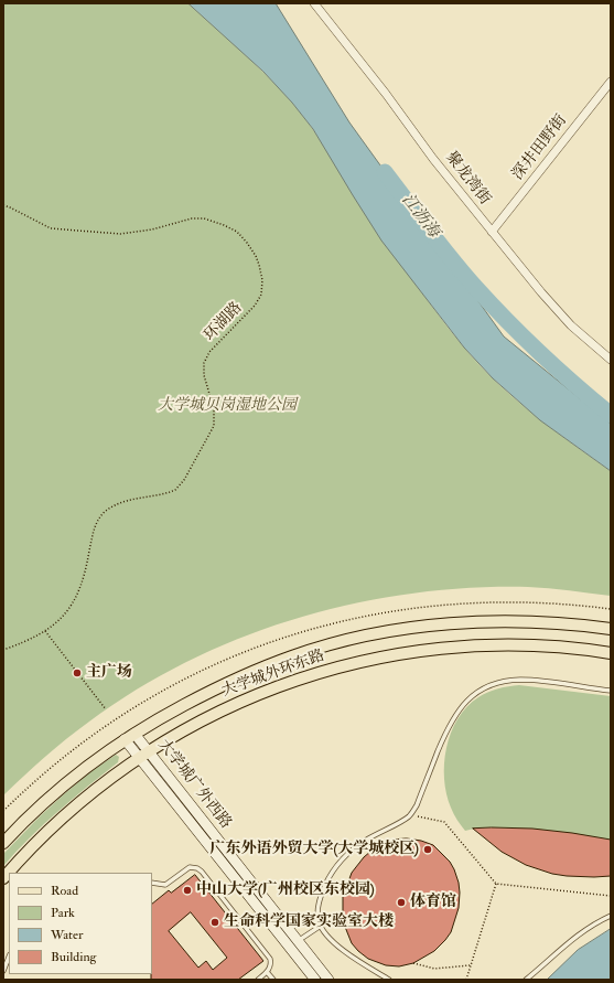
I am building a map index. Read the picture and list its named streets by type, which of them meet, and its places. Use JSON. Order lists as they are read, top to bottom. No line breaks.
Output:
{"streets":{"main road":["大学城外环东路","大学城广外西路"],"street":["深井田野街","聚龙湾街"],"path":["环湖路"]},"crossings":[["深井田野街","聚龙湾街"],["大学城外环东路","大学城广外西路"]],"water":["江沥海"],"parks":["大学城贝岗湿地公园"],"places":["主广场","广东外语外贸大学(大学城校区)","中山大学(广州校区东校园)","体育馆","生命科学国家实验室大楼"],"legend":["Road","Park","Water","Building"]}
